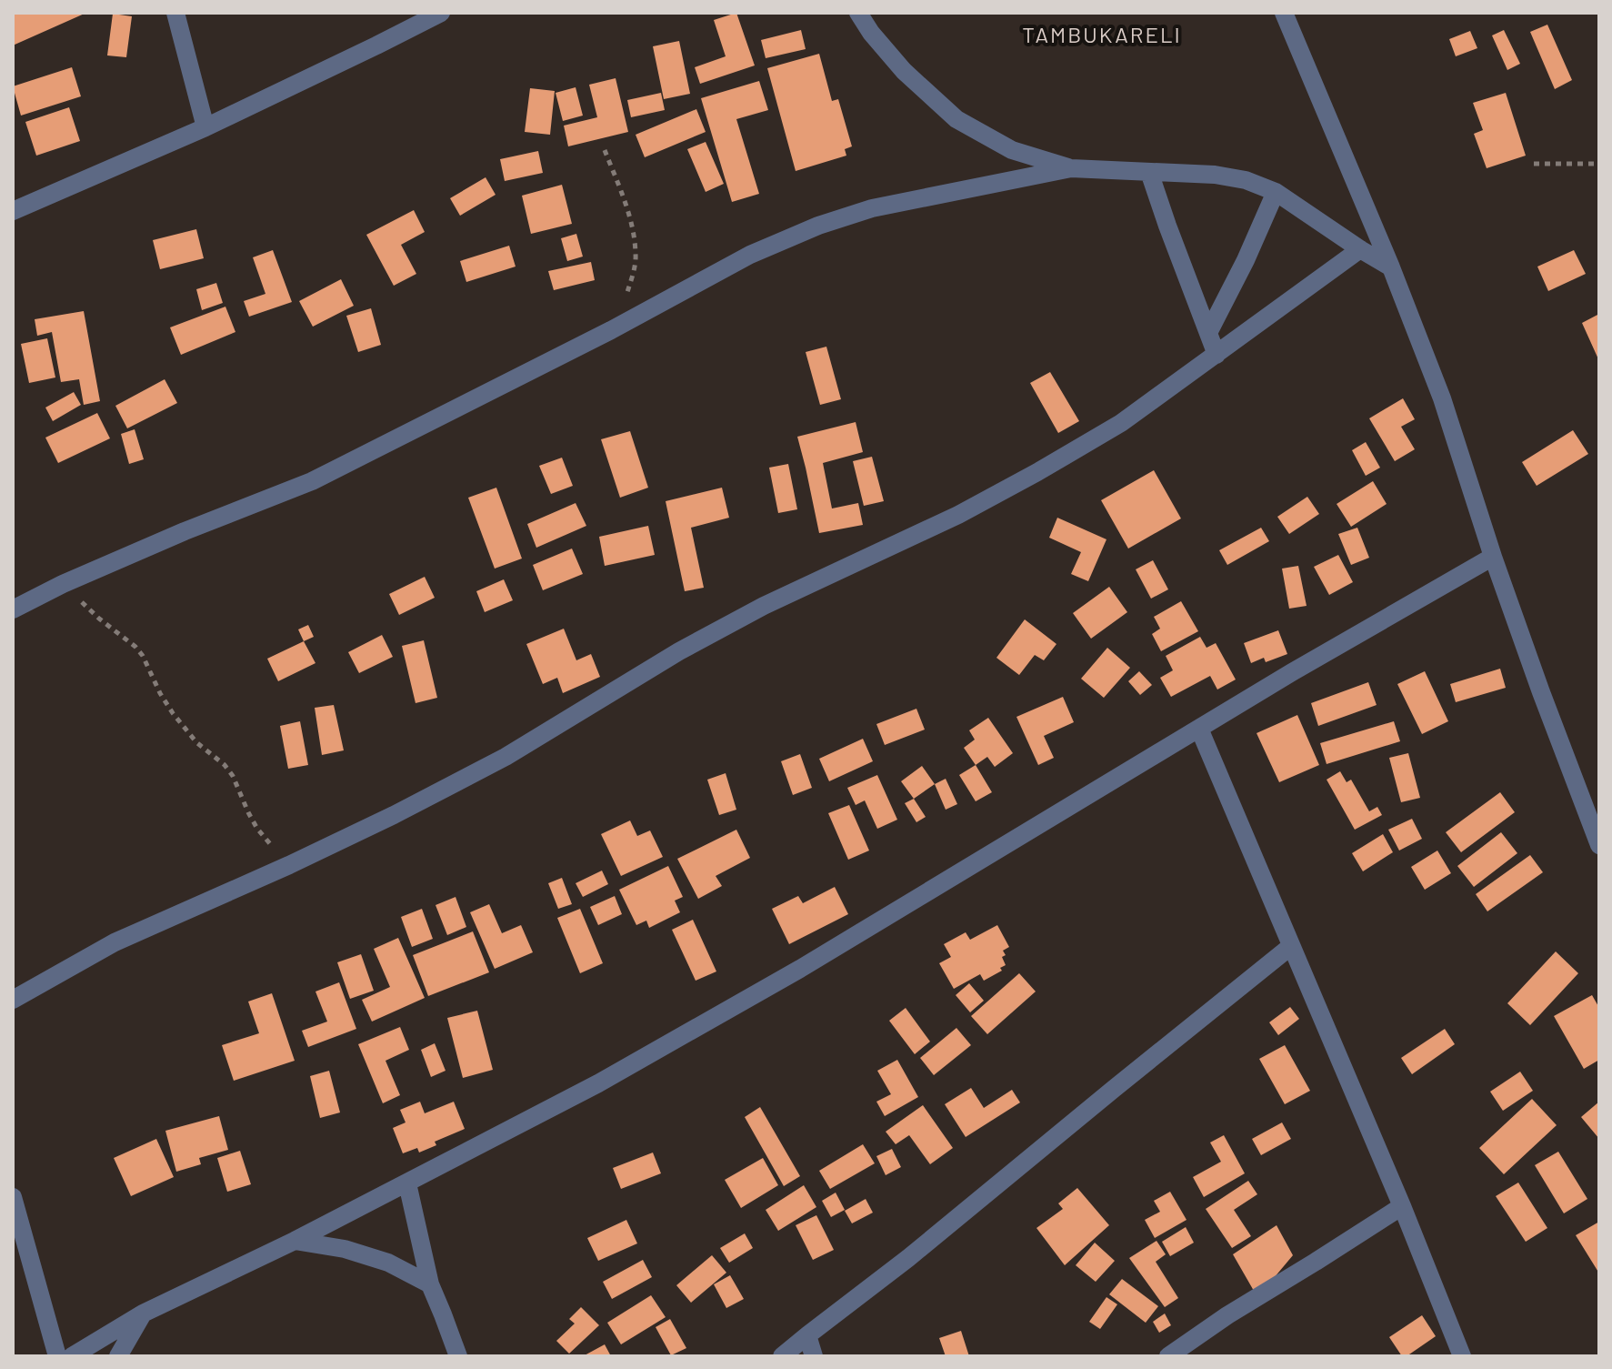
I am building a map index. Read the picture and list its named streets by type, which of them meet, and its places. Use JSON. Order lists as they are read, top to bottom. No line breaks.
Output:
{"districts":["TAMBUKARELI"]}
